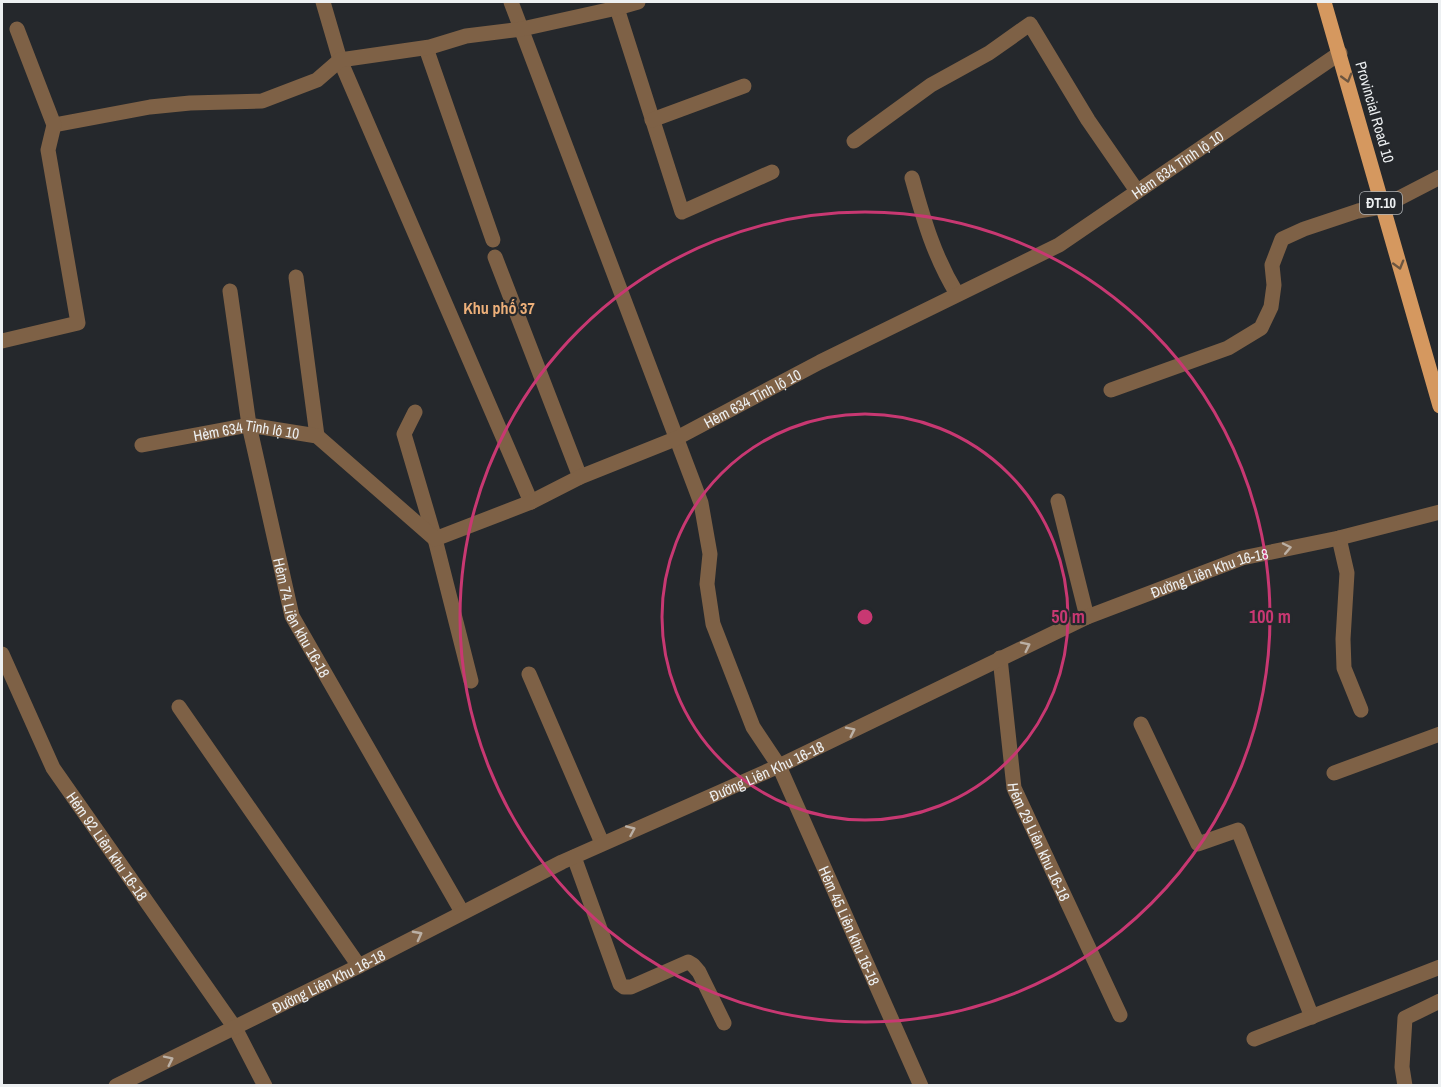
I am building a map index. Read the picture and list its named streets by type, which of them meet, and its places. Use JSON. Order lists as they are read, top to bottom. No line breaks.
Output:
{"streets":{"main road":["Provincial Road 10","ĐT.10"],"street":["Hẻm 634 Tỉnh lộ 10","Đường Liên Khu 16-18","Hẻm 74 Liên khu 16-18","Hẻm 29 Liên khu 16-18","Hẻm 92 Liên khu 16-18","Hẻm 45 Liên khu 16-18"]},"crossings":[["Provincial Road 10","Hẻm 634 Tỉnh lộ 10"],["Hẻm 634 Tỉnh lộ 10","Hẻm 74 Liên khu 16-18"],["Hẻm 634 Tỉnh lộ 10","Hẻm 45 Liên khu 16-18"],["Đường Liên Khu 16-18","Hẻm 74 Liên khu 16-18"],["Đường Liên Khu 16-18","Hẻm 29 Liên khu 16-18"],["Đường Liên Khu 16-18","Hẻm 92 Liên khu 16-18"],["Đường Liên Khu 16-18","Hẻm 45 Liên khu 16-18"]],"one_way":["Provincial Road 10","Đường Liên Khu 16-18"],"districts":["Khu phố 37"],"rings":["50 m","100 m"]}
